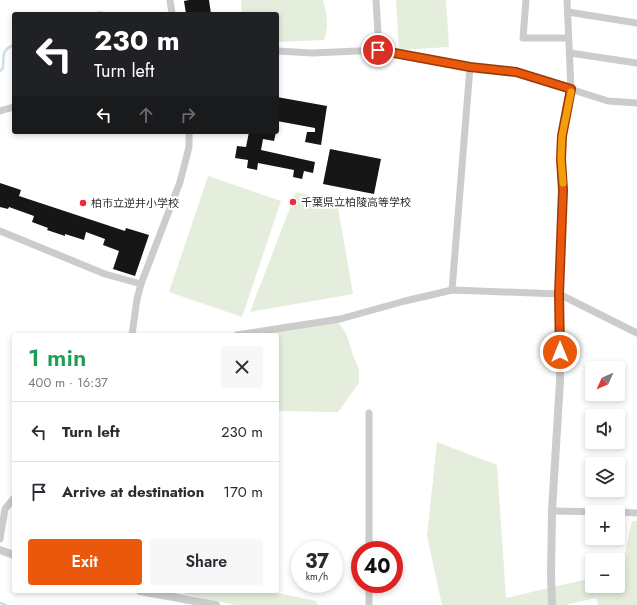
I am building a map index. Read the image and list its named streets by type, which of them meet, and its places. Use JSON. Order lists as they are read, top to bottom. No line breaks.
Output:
{"places":["千葉県立柏陵高等学校","柏市立逆井小学校"],"north":"bottom left","page":{"turn":["230 m","Turn left"],"heading":["1 min","400 m · 16:37"],"map_buttons":["+","−"],"list":[{"name":"Turn left","value":"230 m"},{"name":"Arrive at destination","value":"170 m"}],"buttons":["Exit","Share"],"speed":"37 km/h","limit":"40"}}
